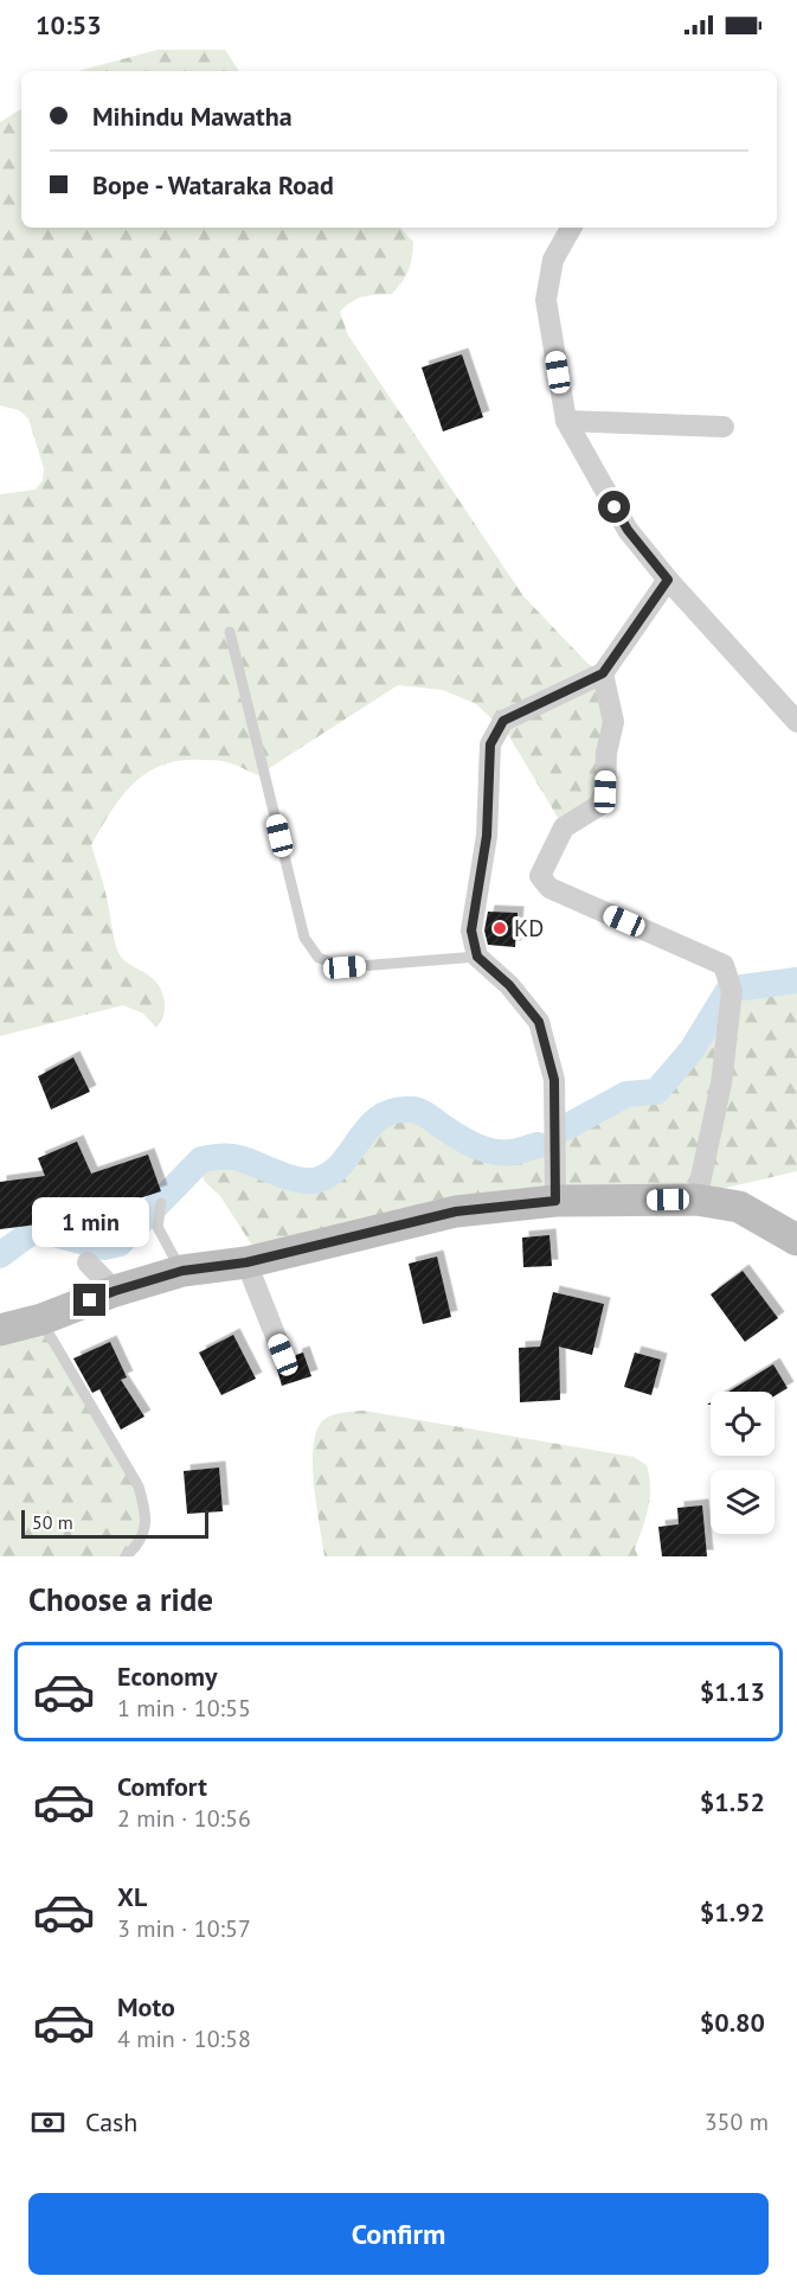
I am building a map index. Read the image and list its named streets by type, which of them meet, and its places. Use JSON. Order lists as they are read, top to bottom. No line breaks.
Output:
{"places":["KD"],"scale_bar":"50 m","page":{"status":"10:53","banner":["Mihindu Mawatha","Bope - Wataraka Road"],"bubble":"1 min","scale":"50 m","heading":"Choose a ride","list":[{"name":"Economy","note":"1 min · 10:55","value":"$1.13"},{"name":"Comfort","note":"2 min · 10:56","value":"$1.52"},{"name":"XL","note":"3 min · 10:57","value":"$1.92"},{"name":"Moto","note":"4 min · 10:58","value":"$0.80"}],"pay":["Cash","350 m"],"buttons":"Confirm"}}
